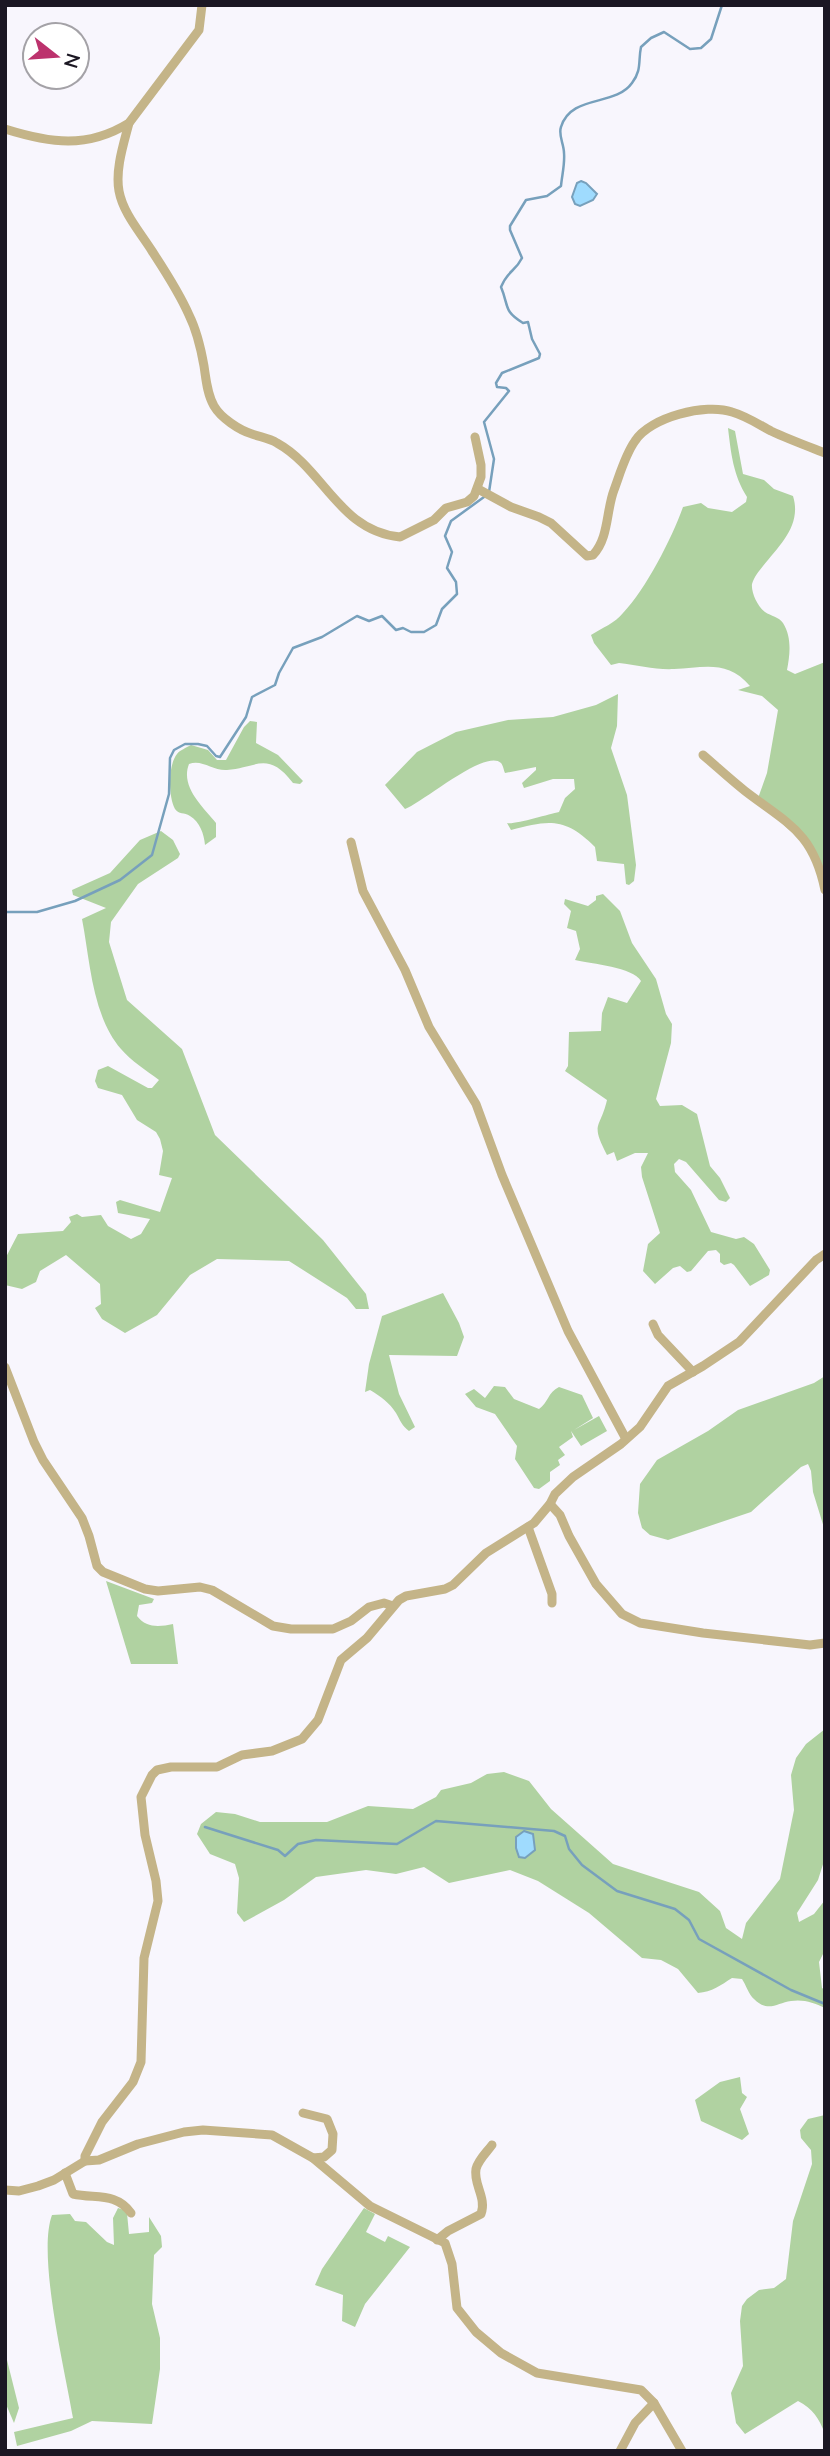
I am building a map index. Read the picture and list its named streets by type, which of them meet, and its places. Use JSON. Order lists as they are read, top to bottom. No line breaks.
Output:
{"north":"right"}
